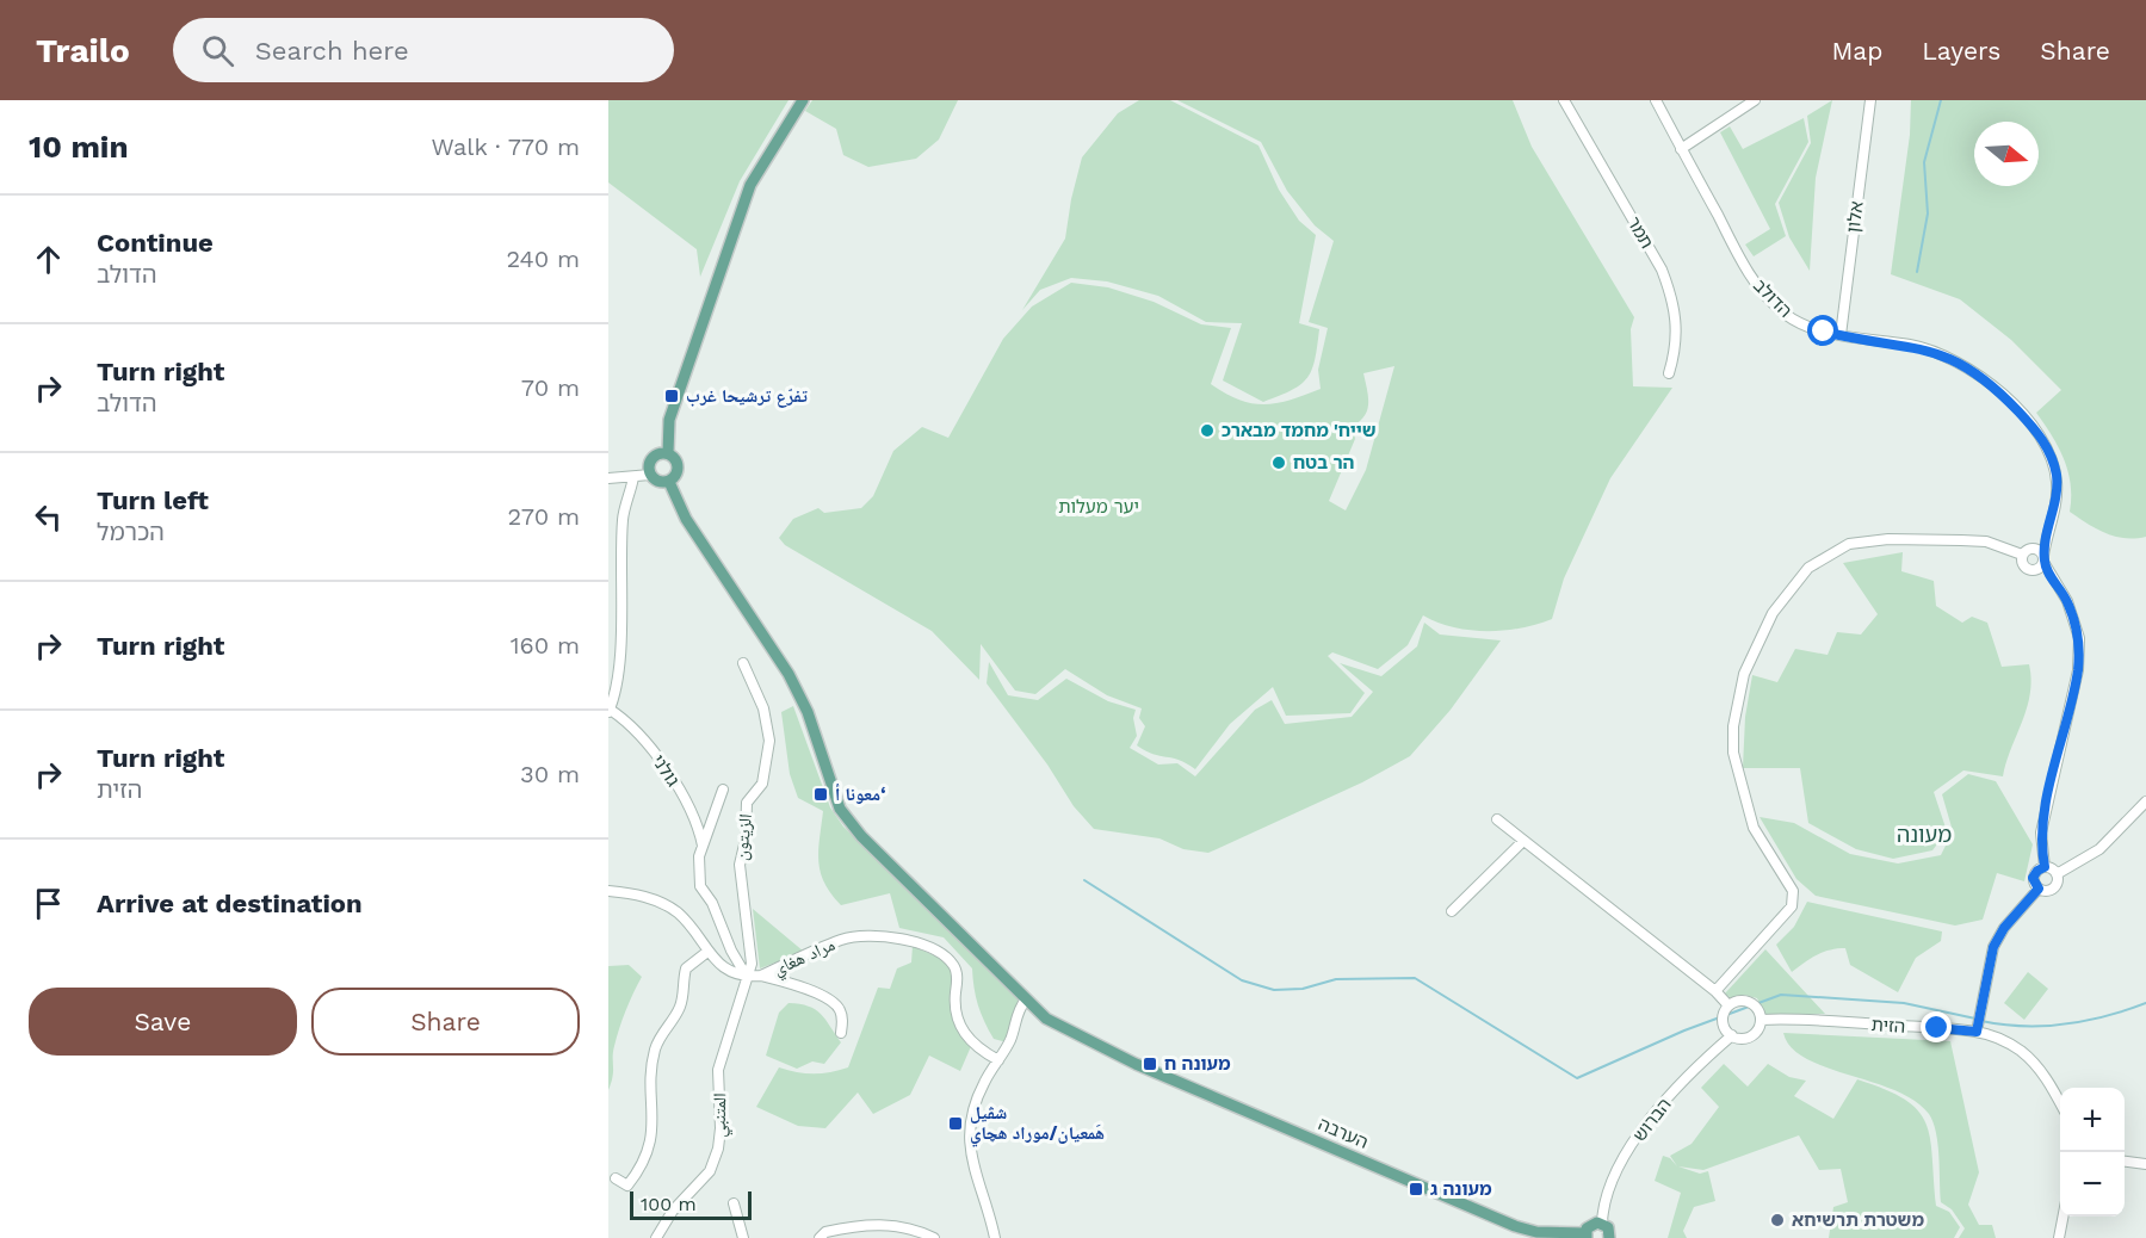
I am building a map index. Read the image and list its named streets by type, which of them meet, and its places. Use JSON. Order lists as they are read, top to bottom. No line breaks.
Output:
{"streets":{"main road":["הערבה"],"street":["אלון","תמר","הדולב","גולני","الزيتون","مراد هغاي","הזית","المتنبي","הברוש"]},"crossings":[["אלון","הדולב"],["الزيتون","مراد هغاي"],["الزيتون","المتنبي"],["مراد هغاي","المتنبي"],["הזית","הברוש"]],"districts":["מעונה"],"parks":["יער מעלות"],"places":{"transit":["تفرّع ترشيحا غرب","معونا أ‘","מעונה ח","شڤيل هَمعيان/موراد هچاي","מעונה ג"],"other":["שייח' מחמד מבארכ","הר בטח","משטרת תרשיחא"]},"scale_bar":"100 m","north":"right","page":{"header":"Trailo","search":"Search here","nav":["Map","Layers","Share"],"heading":["10 min","Walk · 770 m"],"list":[["Continue","הדולב","240 m"],["Turn right","הדולב","70 m"],["Turn left","הכרמל","270 m"],["Turn right","160 m"],["Turn right","הזית","30 m"],"Arrive at destination"],"buttons":["Save","Share"],"map_buttons":["+","−"],"scale":"100 m"}}
